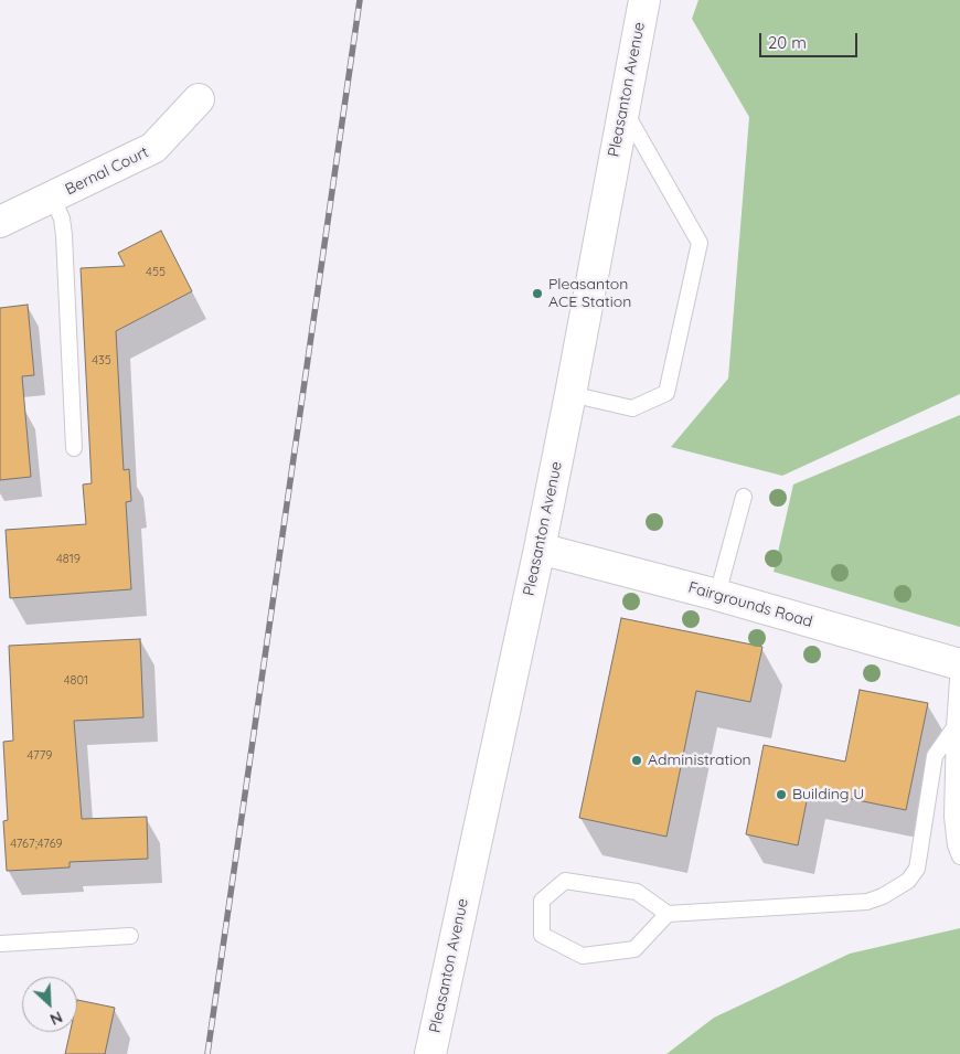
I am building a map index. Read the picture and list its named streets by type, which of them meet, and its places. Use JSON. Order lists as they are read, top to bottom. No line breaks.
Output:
{"streets":{"street":["Pleasanton Avenue","Bernal Court","Fairgrounds Road"]},"crossings":[["Pleasanton Avenue","Fairgrounds Road"]],"places":["Pleasanton ACE Station","Administration","Building U"],"house_numbers":["455","435","4819","4801","4779","4767;4769"],"scale_bar":"20 m","north":"bottom right"}
